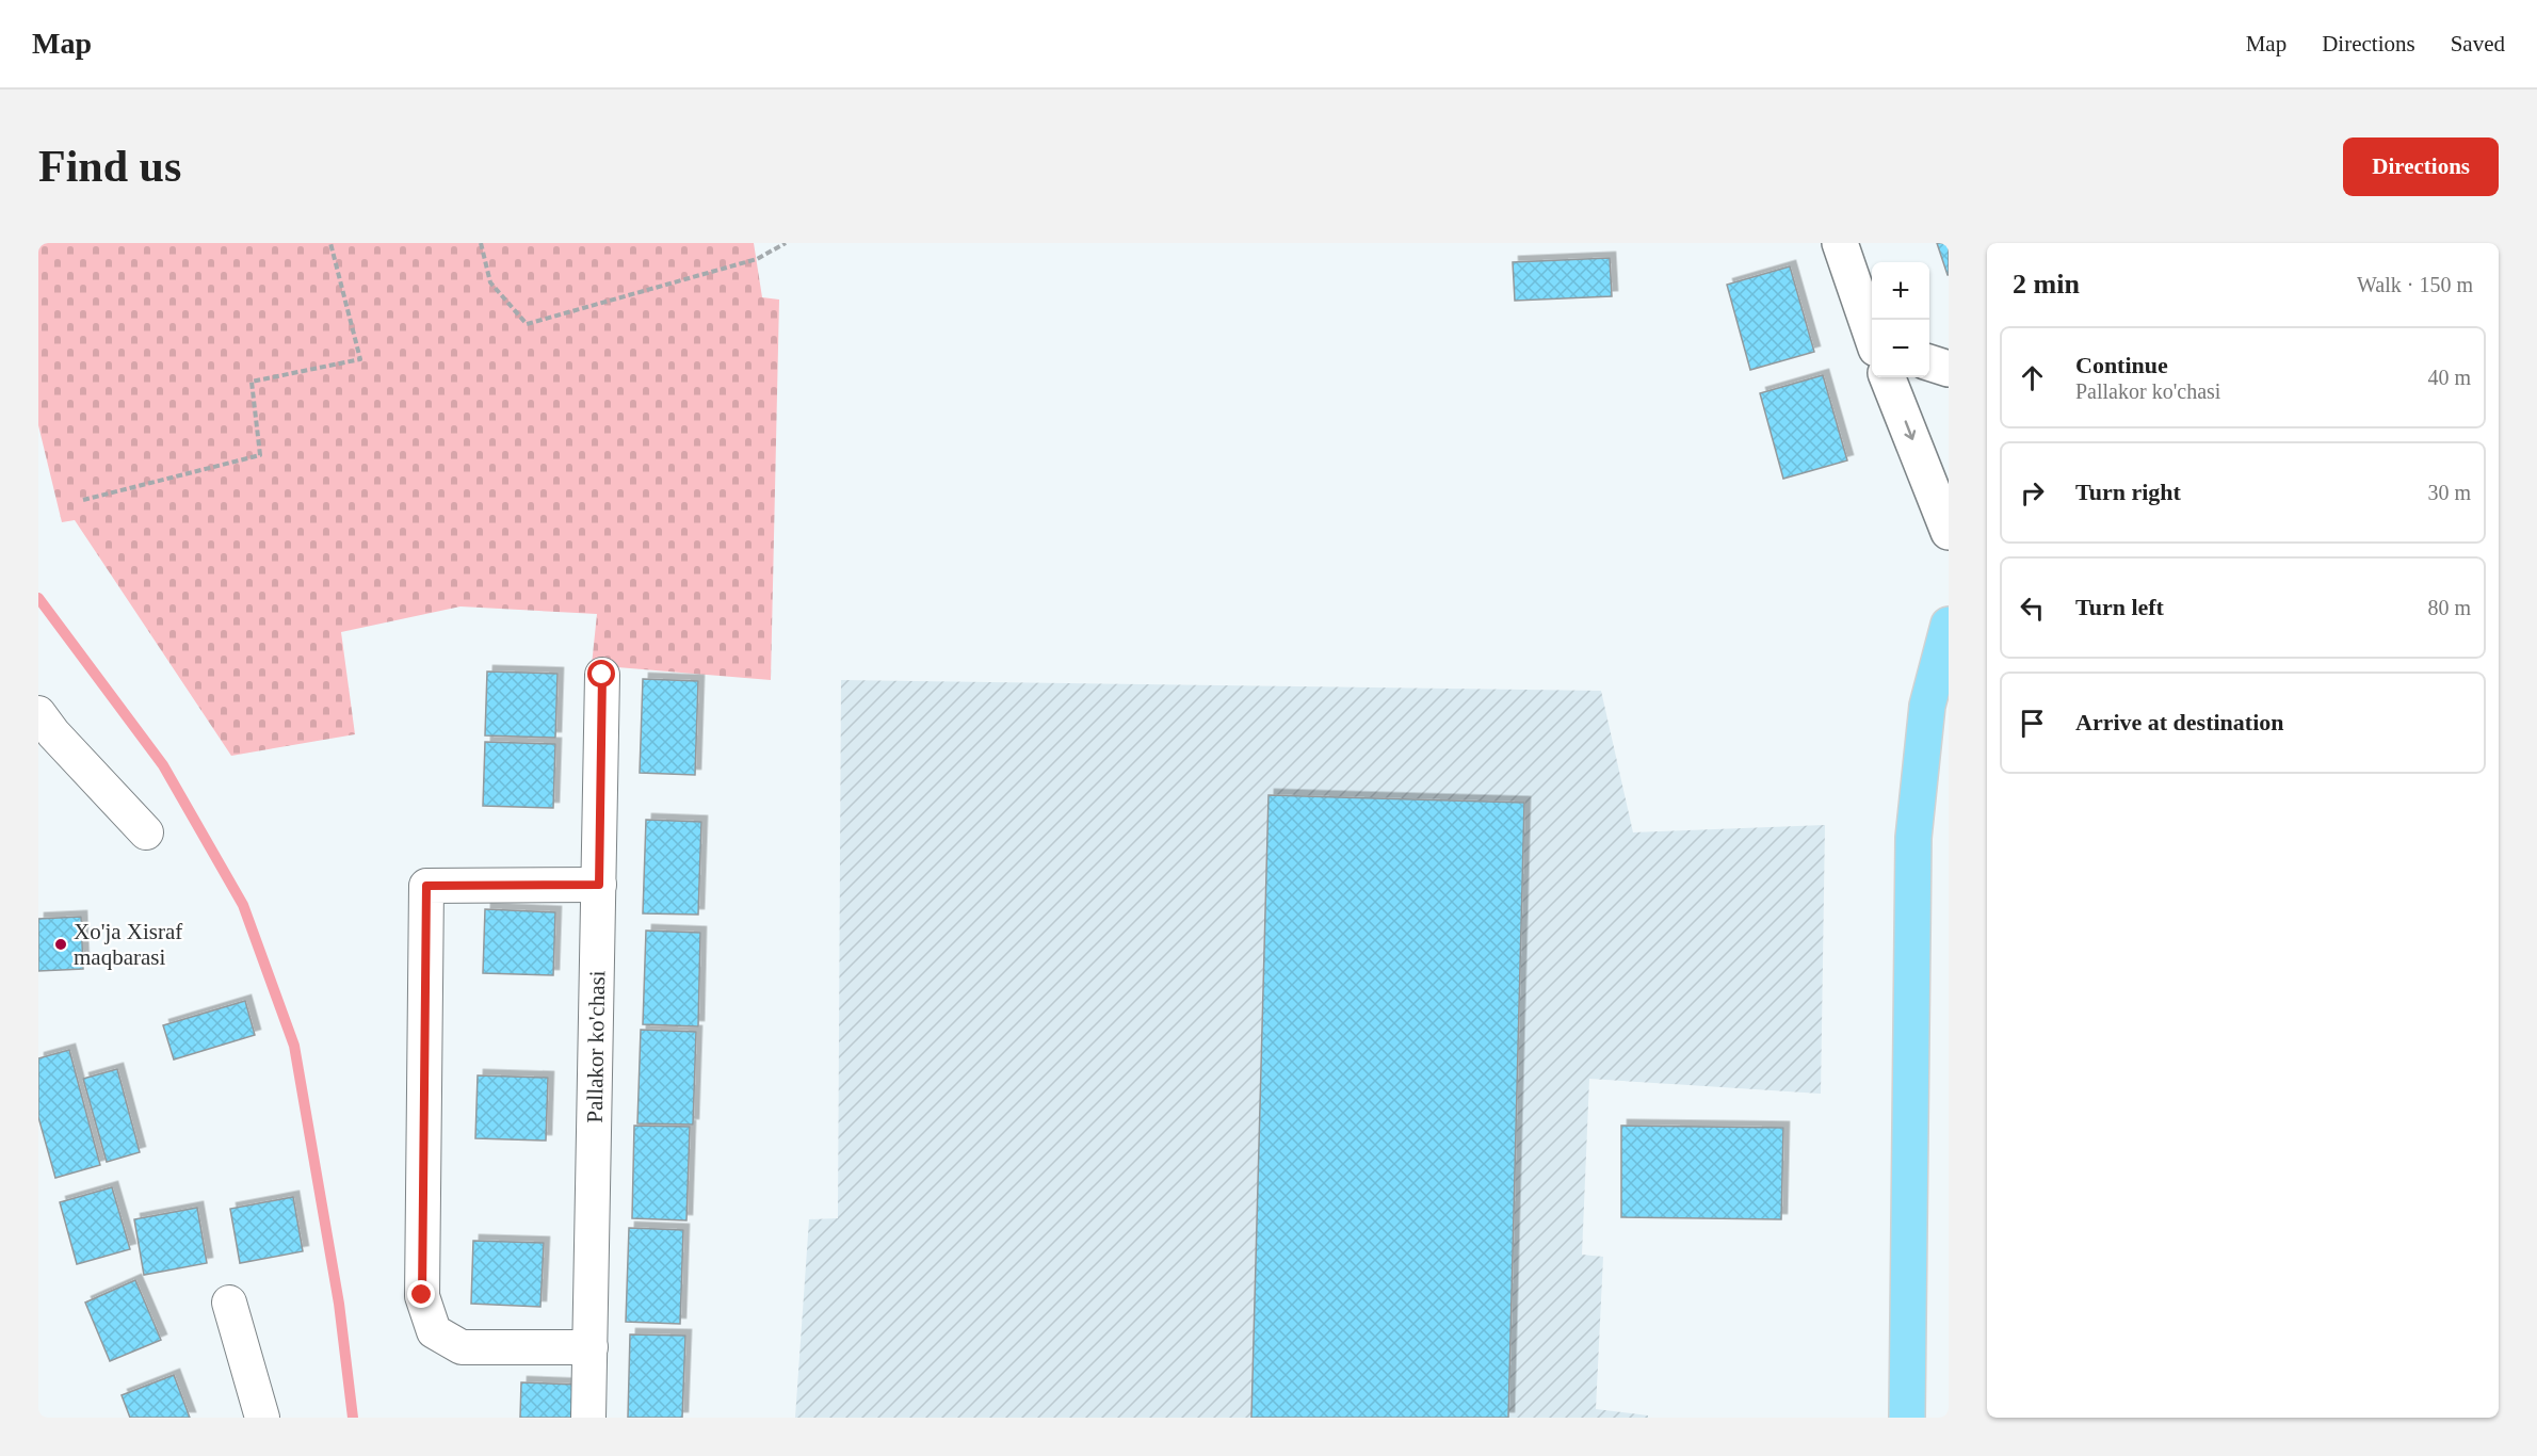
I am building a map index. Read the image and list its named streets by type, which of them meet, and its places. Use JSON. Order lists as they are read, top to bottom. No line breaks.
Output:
{"streets":{"street":["Pallakor ko'chasi"]},"places":["Xo'ja Xisraf maqbarasi"],"page":{"header":"Map","nav":["Map","Directions","Saved"],"buttons":"Directions","title":"Find us","heading":["2 min","Walk · 150 m"],"map_buttons":["+","−"],"list":[["Continue","Pallakor ko'chasi","40 m"],["Turn right","30 m"],["Turn left","80 m"],"Arrive at destination"]}}
